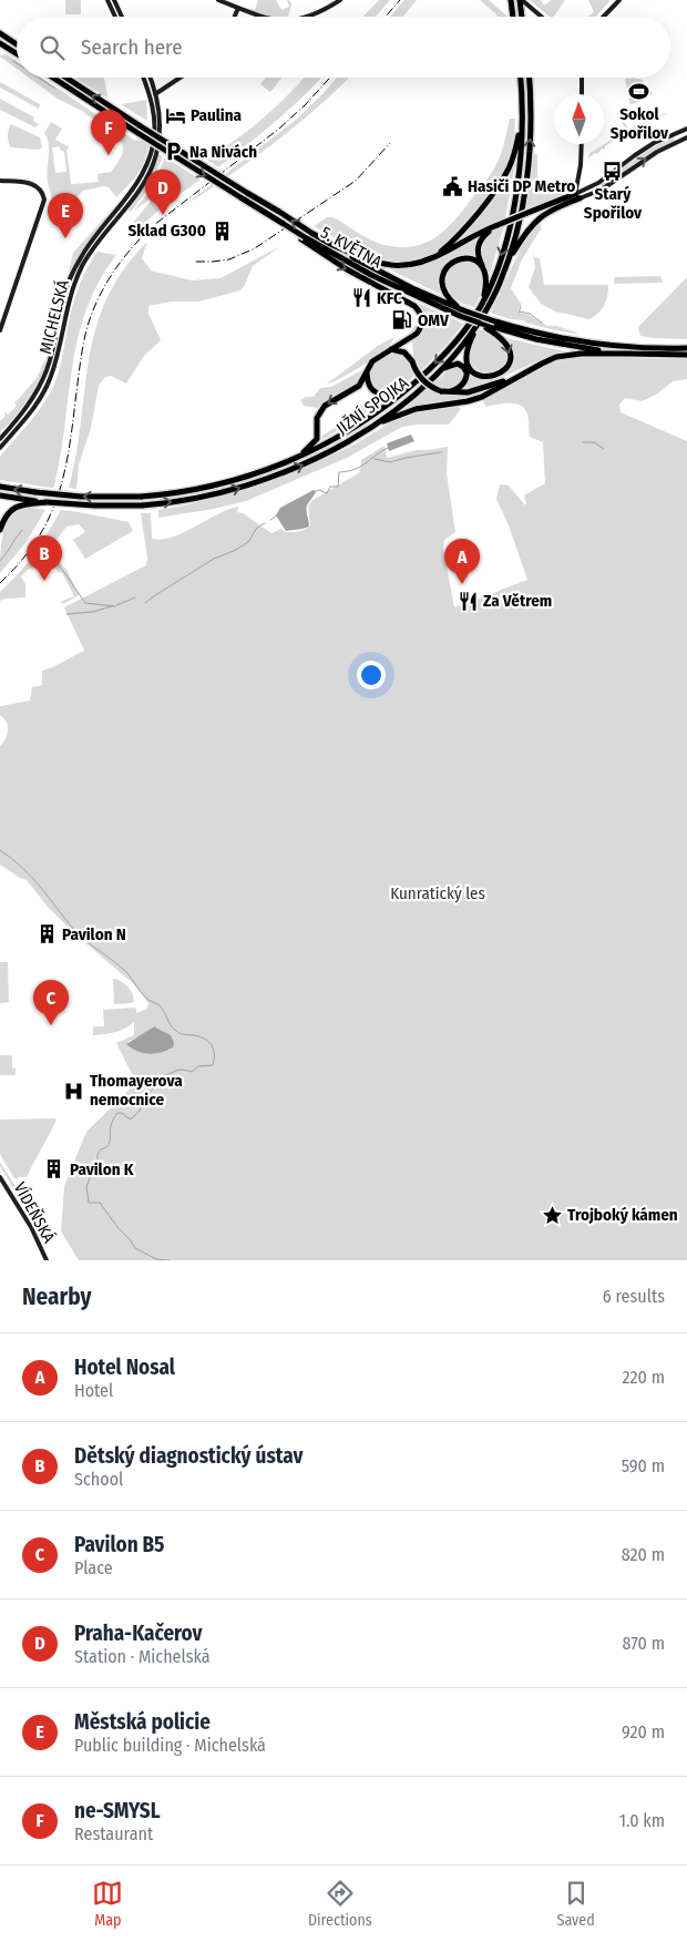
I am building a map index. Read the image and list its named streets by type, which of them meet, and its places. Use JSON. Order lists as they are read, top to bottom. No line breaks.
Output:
{"streets":{"highway":["5. KVĚTNA","JIŽNÍ SPOJKA"],"main road":["MICHELSKÁ","VÍDEŇSKÁ"]},"crossings":[["5. KVĚTNA","JIŽNÍ SPOJKA"]],"parks":["Kunratický les"],"places":{"sports":["Sokol Spořilov"],"hotel":["Paulina"],"parking":["Na Nivách"],"bus stop":["Starý Spořilov"],"public building":["Hasiči DP Metro"],"building":["Sklad G300","Pavilon N","Pavilon K"],"restaurant":["KFC","Za Větrem"],"fuel station":["OMV"],"hospital":["Thomayerova nemocnice"],"place":["Trojboký kámen"]},"north":"top","page":{"search":"Search here","pins":["F","D","E","B","A","C"],"heading":["Nearby","6 results"],"list":[{"mark":"A","name":"Hotel Nosal","note":"Hotel","value":"220 m"},{"mark":"B","name":"Dětský diagnostický ústav","note":"School","value":"590 m"},{"mark":"C","name":"Pavilon B5","note":"Place","value":"820 m"},{"mark":"D","name":"Praha-Kačerov","note":"Station · Michelská","value":"870 m"},{"mark":"E","name":"Městská policie","note":"Public building · Michelská","value":"920 m"},{"mark":"F","name":"ne-SMYSL","note":"Restaurant","value":"1.0 km"}],"nav":["Map","Directions","Saved"]}}
